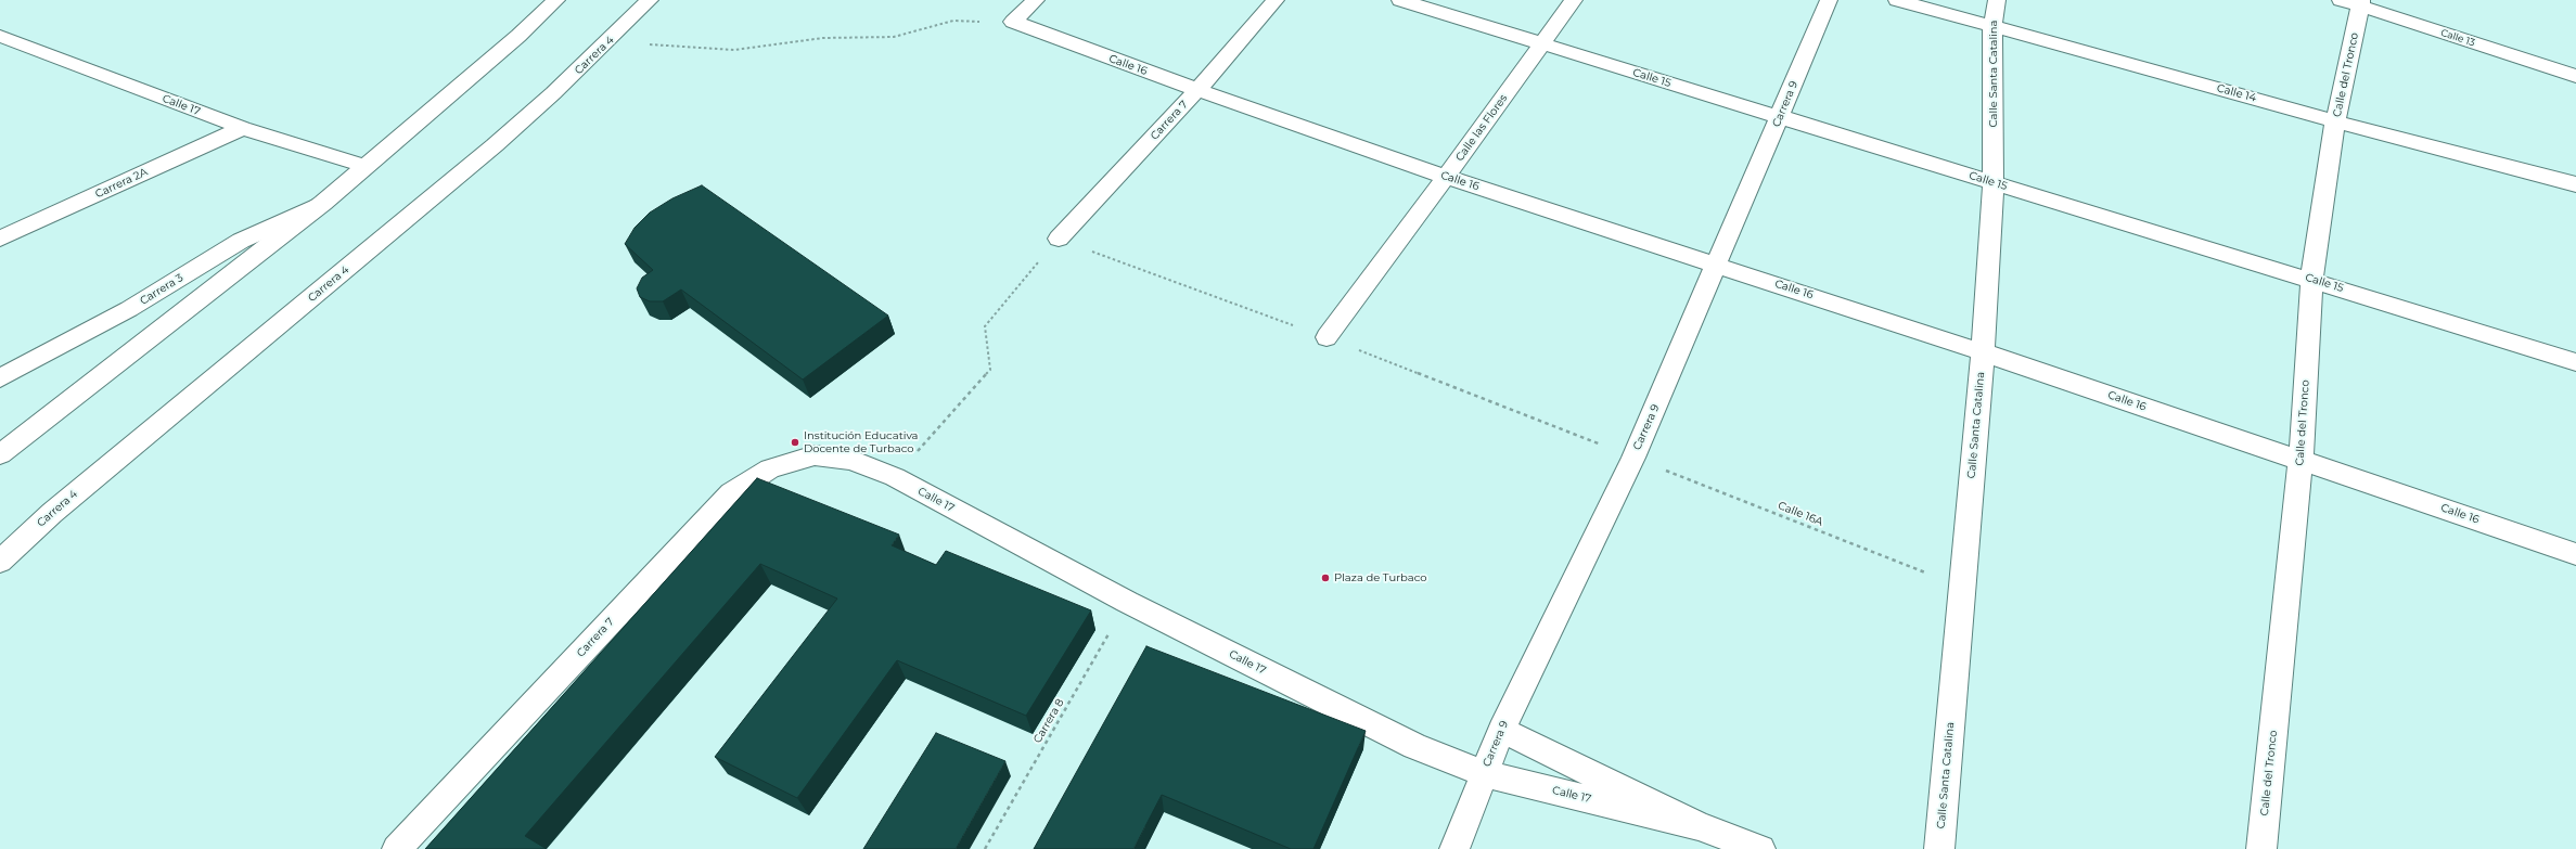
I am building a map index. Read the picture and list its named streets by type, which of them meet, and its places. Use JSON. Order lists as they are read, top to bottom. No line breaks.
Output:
{"streets":{"main road":["Calle 13","Carrera 4","Calle 16","Calle Santa Catalina","Calle del Tronco","Calle 15","Calle 14","Carrera 9","Calle 17","Carrera 7","Calle las Flores","Carrera 2A","Carrera 3"],"path":["Calle 16A","Carrera 8"]},"crossings":[["Calle 13","Calle del Tronco"],["Calle 16","Calle Santa Catalina"],["Calle 16","Calle del Tronco"],["Calle 16","Carrera 9"],["Calle 16","Carrera 7"],["Calle 16","Calle las Flores"],["Calle Santa Catalina","Calle 15"],["Calle Santa Catalina","Calle 14"],["Calle Santa Catalina","Calle 16A"],["Calle del Tronco","Calle 15"],["Calle del Tronco","Calle 14"],["Calle 15","Carrera 9"],["Calle 15","Calle las Flores"],["Carrera 9","Calle 17"],["Carrera 9","Calle 16A"],["Calle 17","Carrera 7"],["Calle 17","Carrera 2A"],["Calle 17","Carrera 8"]],"places":["Institución Educativa Docente de Turbaco","Plaza de Turbaco"]}
